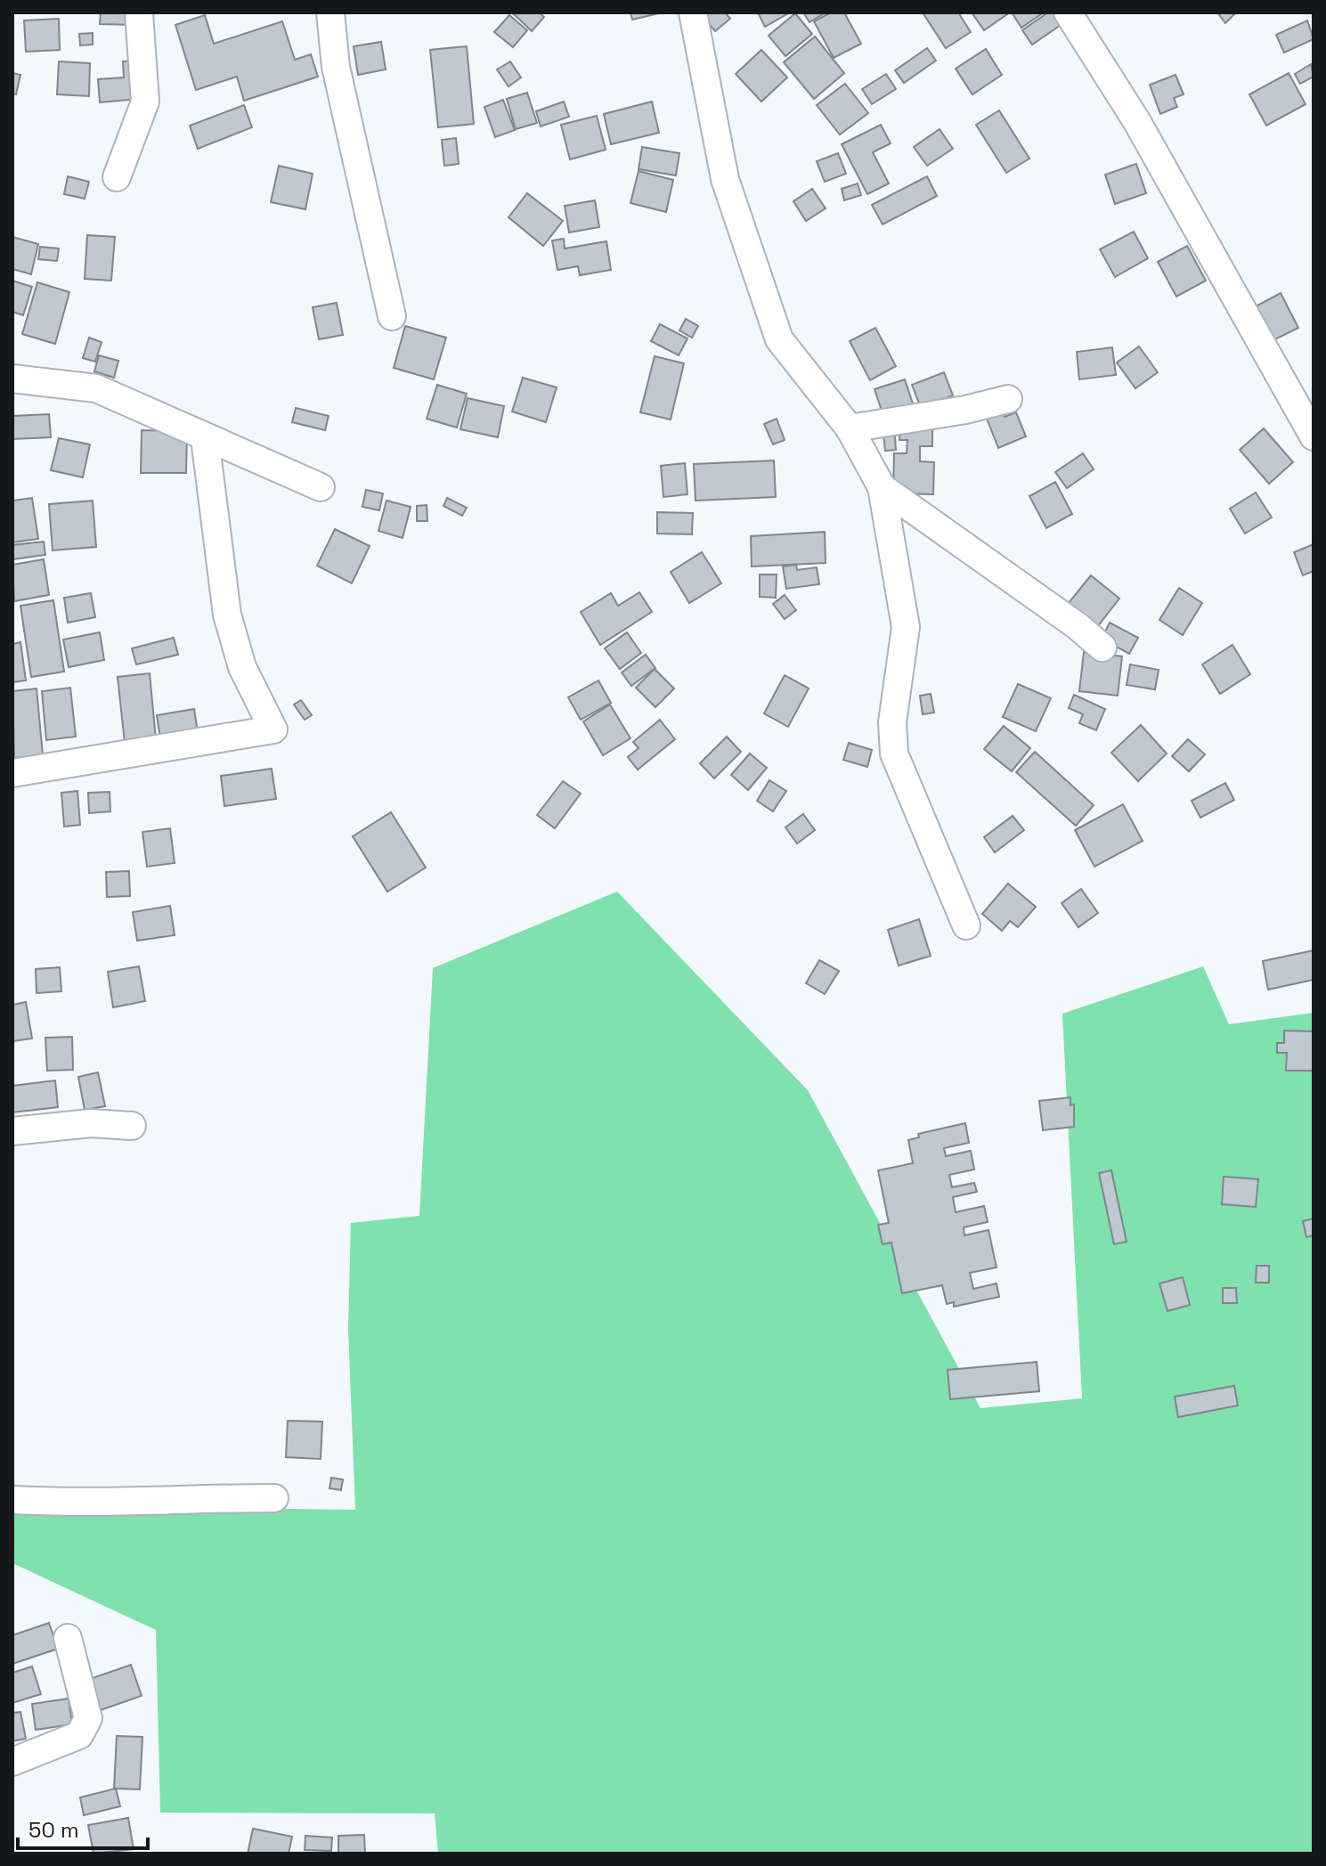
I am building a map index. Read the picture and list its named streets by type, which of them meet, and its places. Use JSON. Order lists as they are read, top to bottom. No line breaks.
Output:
{"scale_bar":"50 m"}
